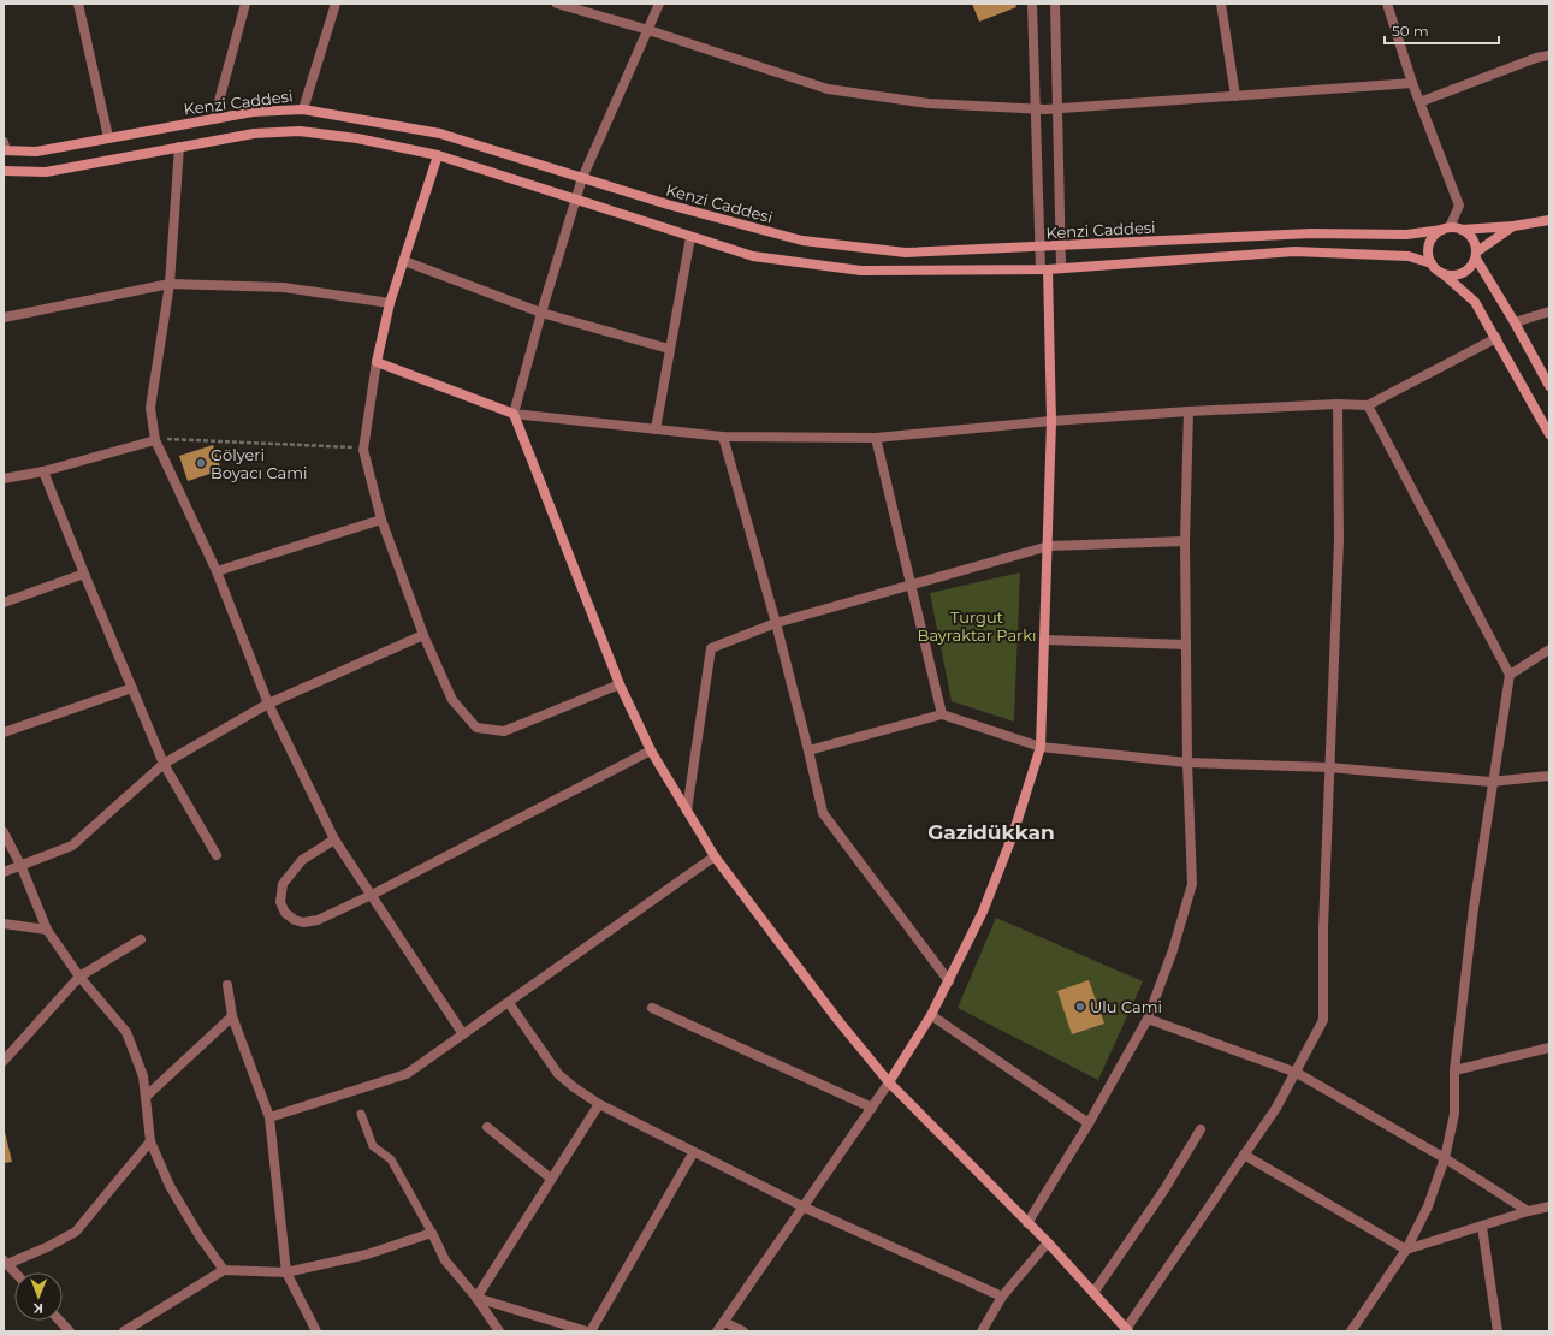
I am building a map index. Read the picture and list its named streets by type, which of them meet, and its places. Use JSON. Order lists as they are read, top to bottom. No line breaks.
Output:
{"streets":{"main road":["Kenzi Caddesi"]},"districts":["Gazidükkan"],"parks":["Turgut Bayraktar Parkı"],"places":["Gölyeri Boyacı Cami","Ulu Cami"],"scale_bar":"50 m","north":"bottom"}
